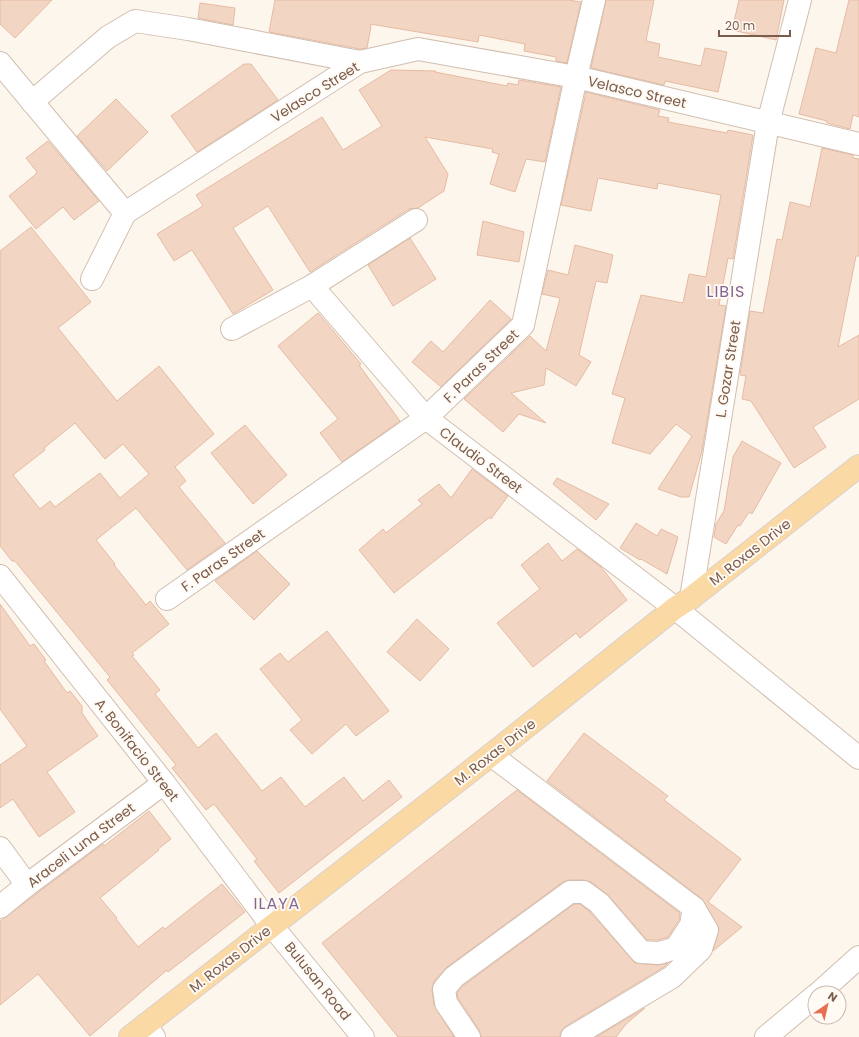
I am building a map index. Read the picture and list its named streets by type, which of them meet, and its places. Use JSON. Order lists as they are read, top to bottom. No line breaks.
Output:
{"streets":{"main road":["M. Roxas Drive"],"street":["Velasco Street","F. Paras Street","L. Gozar Street","Claudio Street","A. Bonifacio Street","Araceli Luna Street","Bulusan Road"]},"crossings":[["Velasco Street","F. Paras Street"],["Velasco Street","L. Gozar Street"],["F. Paras Street","Claudio Street"],["L. Gozar Street","Claudio Street"],["L. Gozar Street","M. Roxas Drive"],["Claudio Street","M. Roxas Drive"],["M. Roxas Drive","A. Bonifacio Street"],["M. Roxas Drive","Bulusan Road"],["A. Bonifacio Street","Araceli Luna Street"],["A. Bonifacio Street","Bulusan Road"]],"districts":["LIBIS","ILAYA"],"scale_bar":"20 m","north":"top right"}
